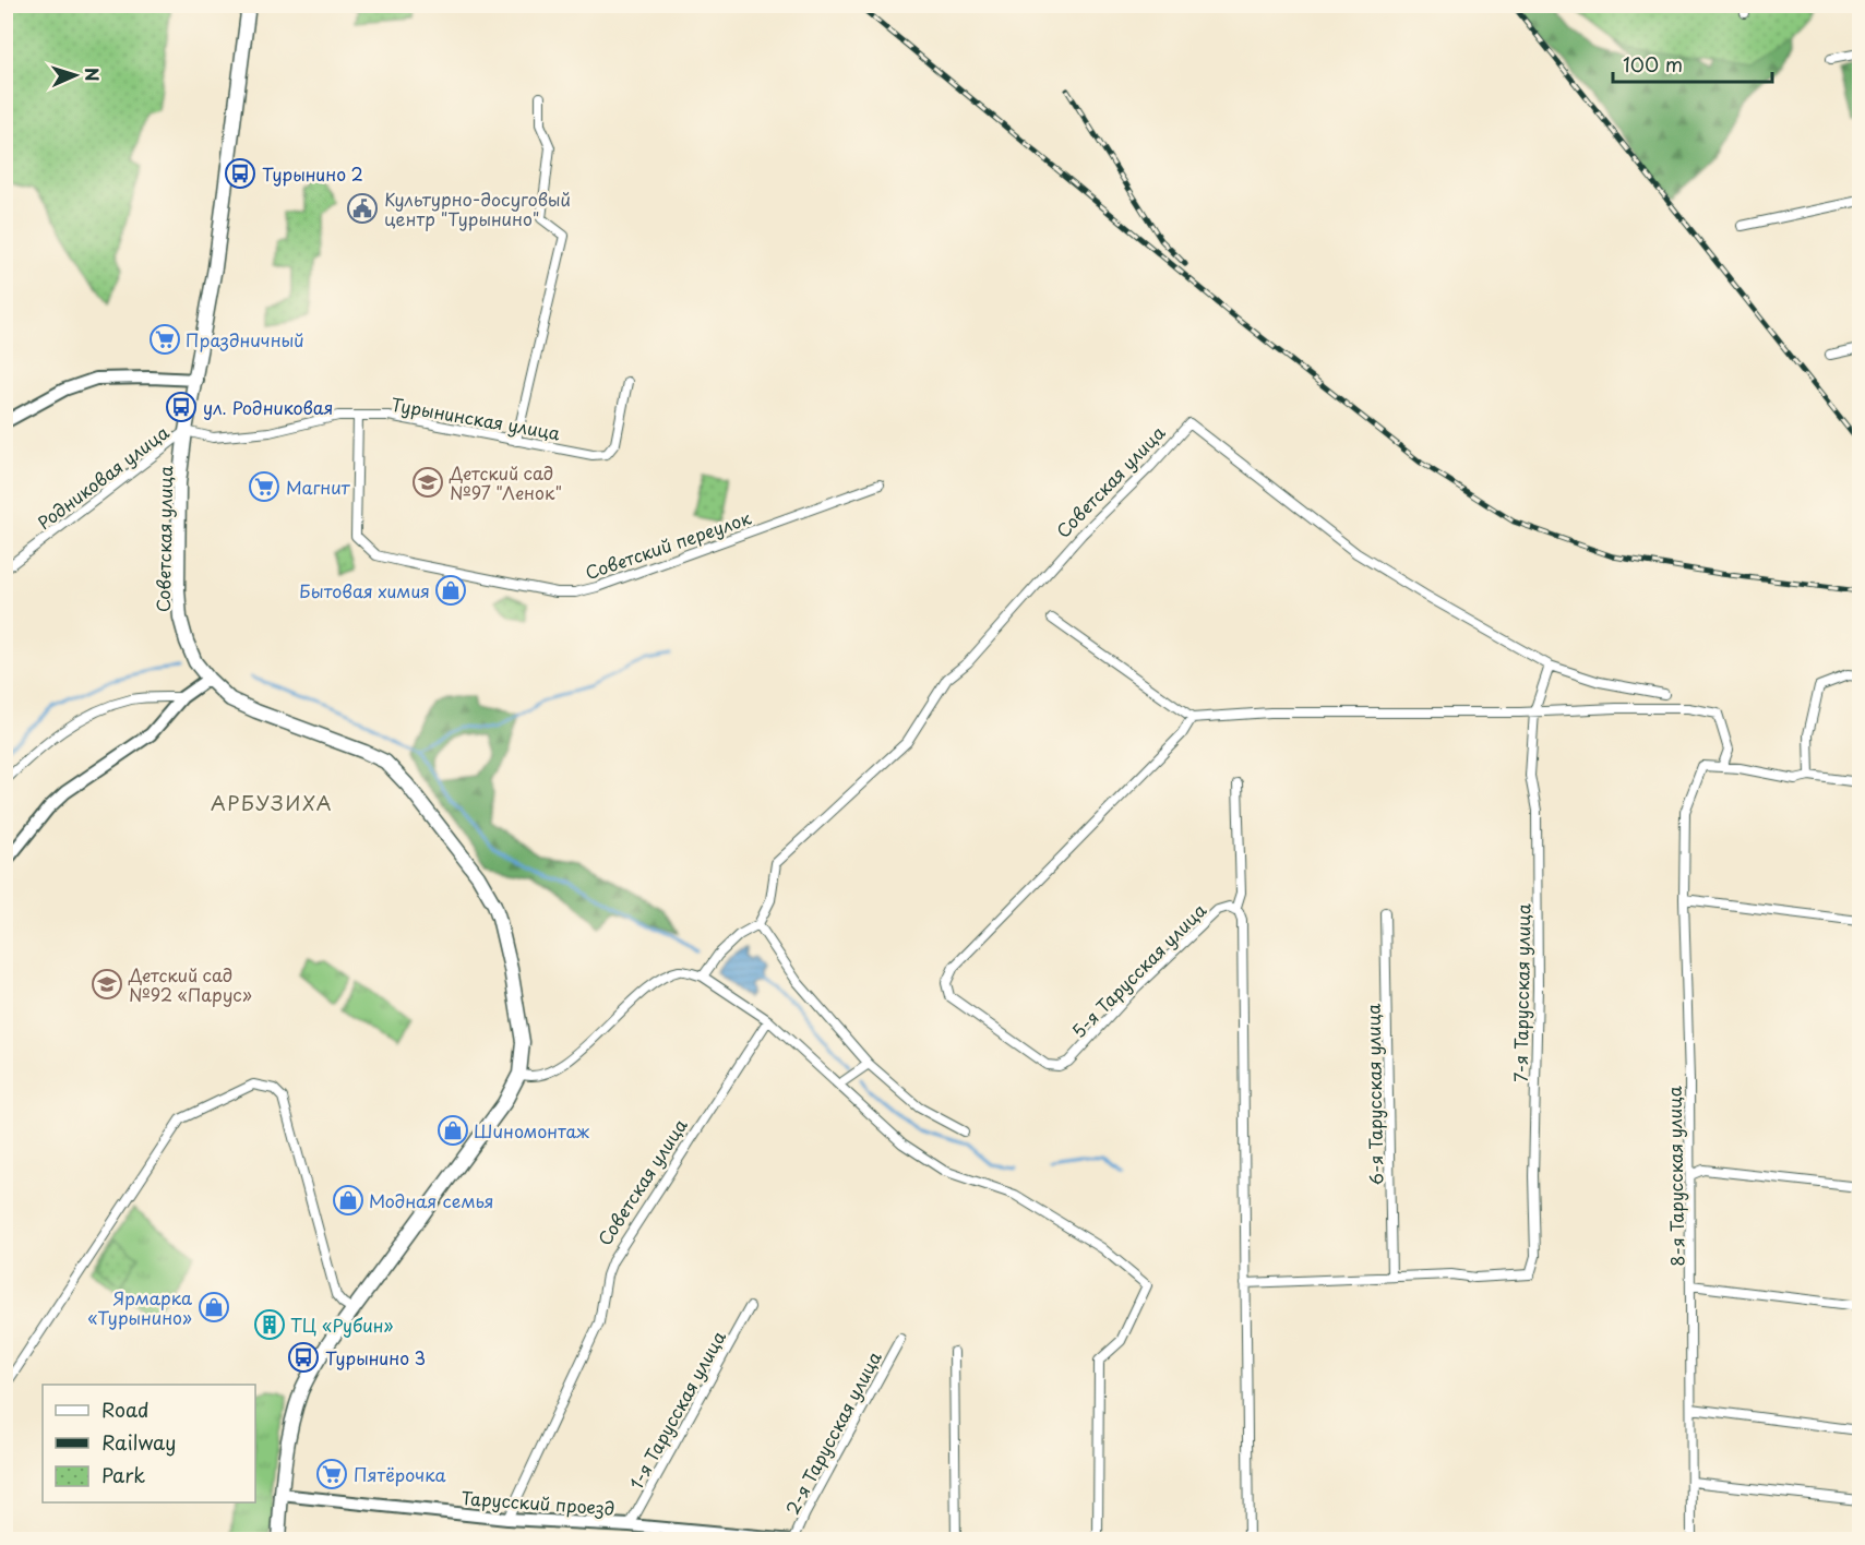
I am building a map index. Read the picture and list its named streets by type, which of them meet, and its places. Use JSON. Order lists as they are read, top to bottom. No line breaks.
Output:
{"streets":{"main road":["Советская улица"],"street":["Турынинская улица","Родниковая улица","Советский переулок","5-я Тарусская улица","7-я Тарусская улица","6-я Тарусская улица","8-я Тарусская улица","1-я Тарусская улица","2-я Тарусская улица","Тарусский проезд"]},"crossings":[["Турынинская улица","Родниковая улица"],["Турынинская улица","Советская улица"],["Турынинская улица","Советский переулок"],["Родниковая улица","Советская улица"],["Советская улица","7-я Тарусская улица"],["Советская улица","Тарусский проезд"],["7-я Тарусская улица","6-я Тарусская улица"],["1-я Тарусская улица","Тарусский проезд"],["2-я Тарусская улица","Тарусский проезд"]],"districts":["АРБУЗИХА"],"places":{"bus stop":["Турынино 2","ул. Родниковая","Турынино 3"],"public building":["Культурно-досуговый центр \"Турынино\""],"supermarket":["Праздничный","Магнит","Пятёрочка"],"school or university":["Детский сад №97 \"Ленок\"","Детский сад №92 «Парус»"],"shop":["Бытовая химия","Шиномонтаж","Модная семья","Ярмарка «Турынино»"],"building":["ТЦ «Рубин»"]},"legend":["Road","Railway","Park"],"scale_bar":"100 m","north":"right"}
